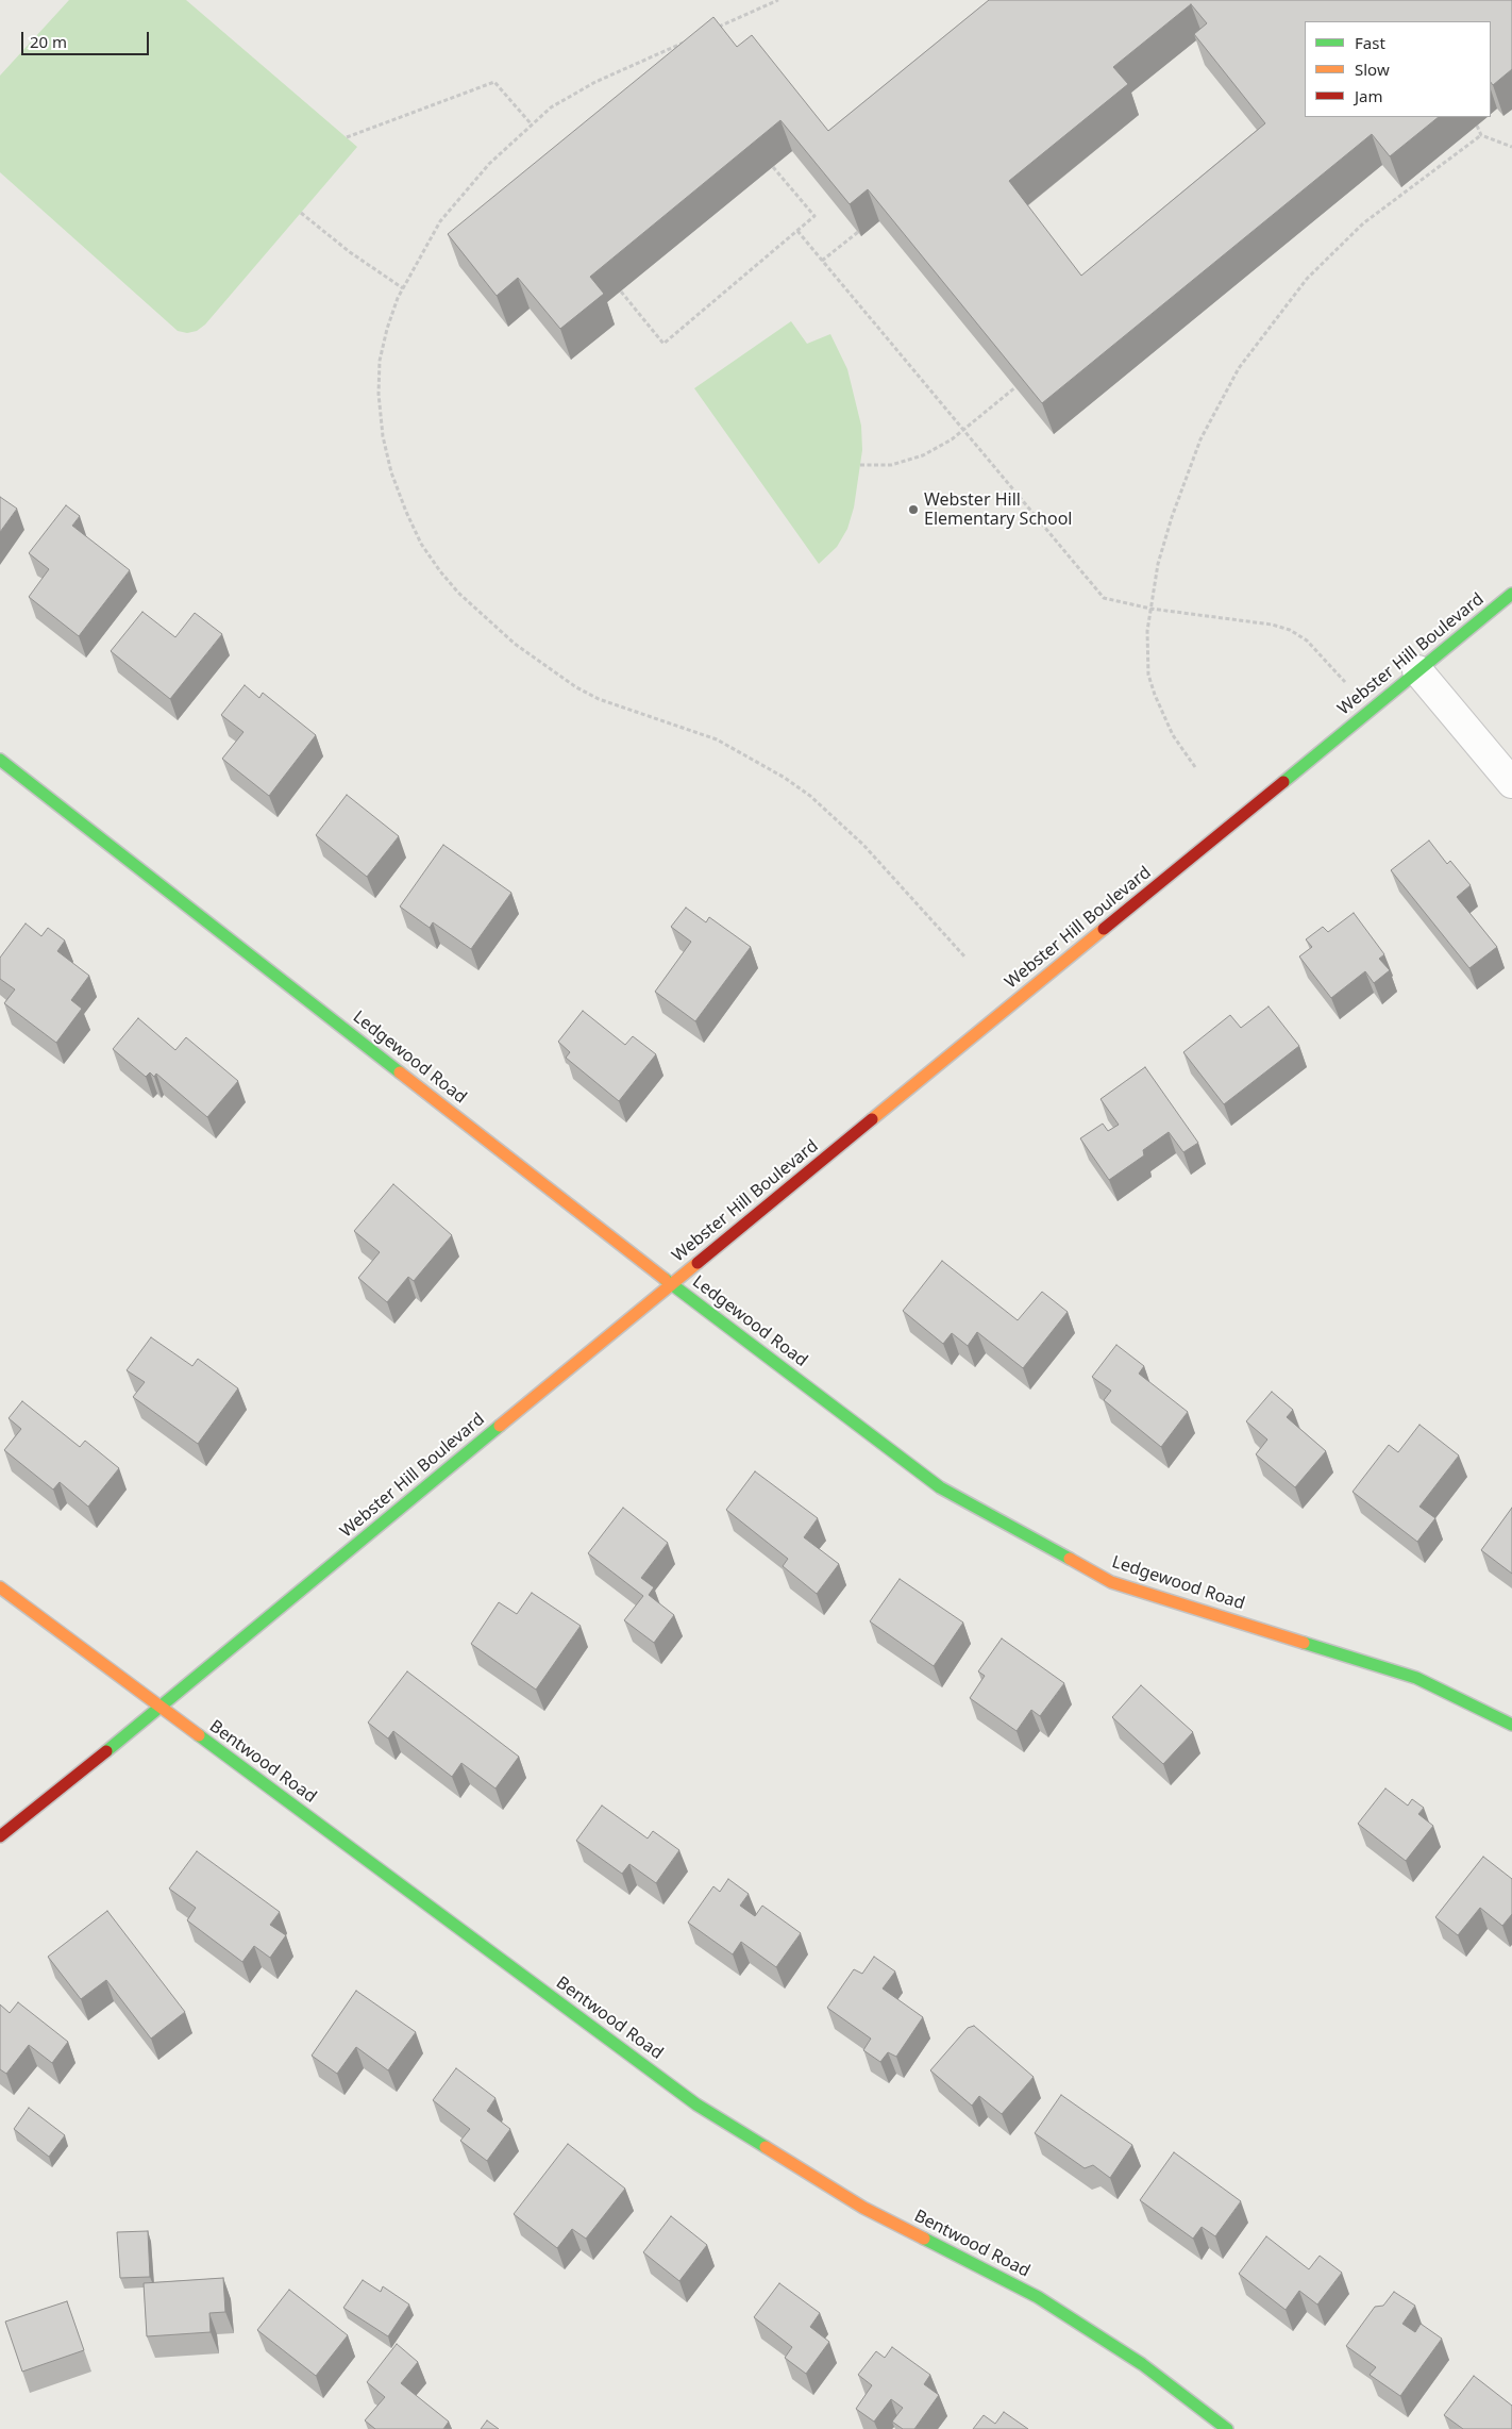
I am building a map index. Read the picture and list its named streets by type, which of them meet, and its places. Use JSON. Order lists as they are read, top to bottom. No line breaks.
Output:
{"streets":{"street":["Webster Hill Boulevard","Ledgewood Road","Bentwood Road"]},"crossings":[["Webster Hill Boulevard","Ledgewood Road"],["Webster Hill Boulevard","Bentwood Road"]],"places":["Webster Hill Elementary School"],"legend":["Fast","Slow","Jam"],"scale_bar":"20 m"}
